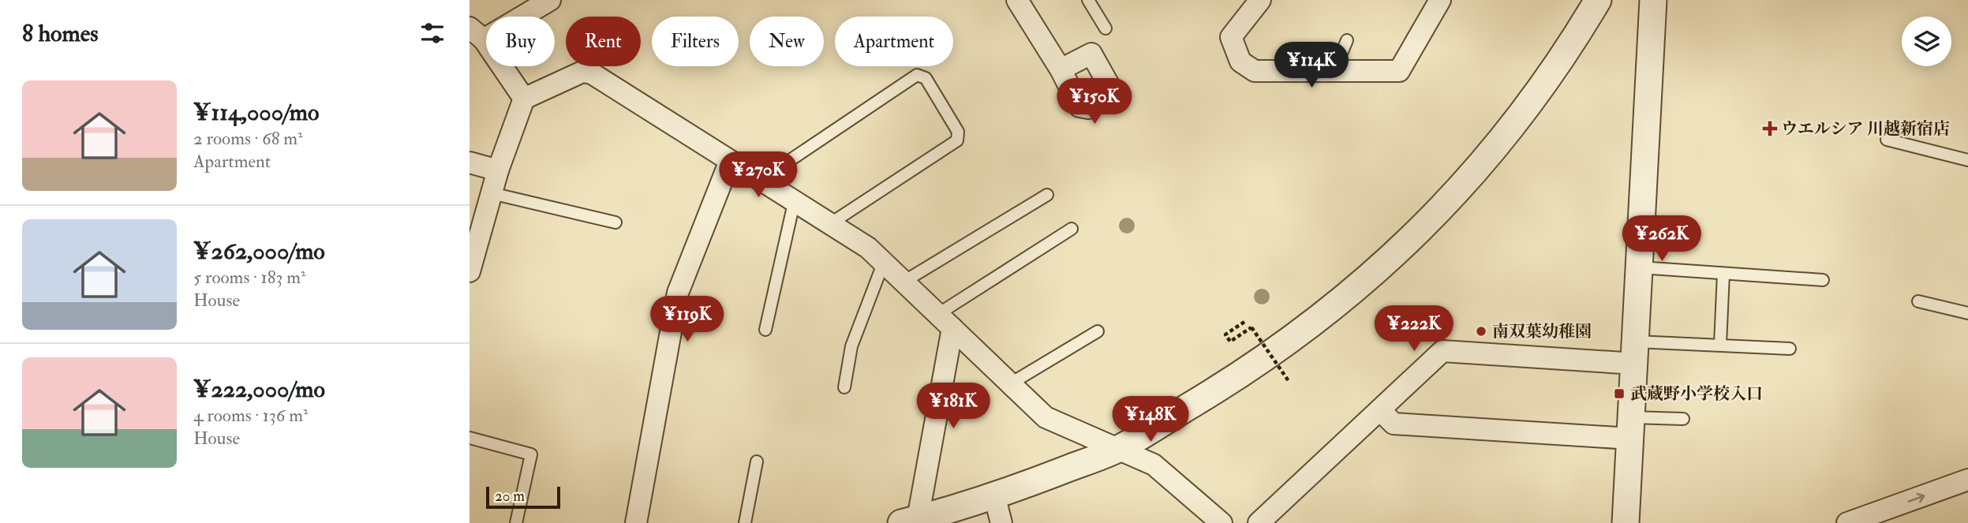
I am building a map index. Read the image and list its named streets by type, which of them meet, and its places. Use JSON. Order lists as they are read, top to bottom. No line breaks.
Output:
{"places":{"health":["ウエルシア 川越新宿店"],"other":["南双葉幼稚園"],"transit":["武蔵野小学校入口"]},"scale_bar":"20 m","page":{"heading":"8 homes","chip":["Buy","Rent","Filters","New","Apartment"],"price":["¥114K","¥150K","¥270K","¥262K","¥119K","¥222K","¥181K","¥148K"],"list":[{"name":"¥114,000/mo","note":"2 rooms · 68 m² · Apartment"},{"name":"¥262,000/mo","note":"5 rooms · 183 m² · House"},{"name":"¥222,000/mo","note":"4 rooms · 136 m² · House"}],"scale":"20 m"}}
